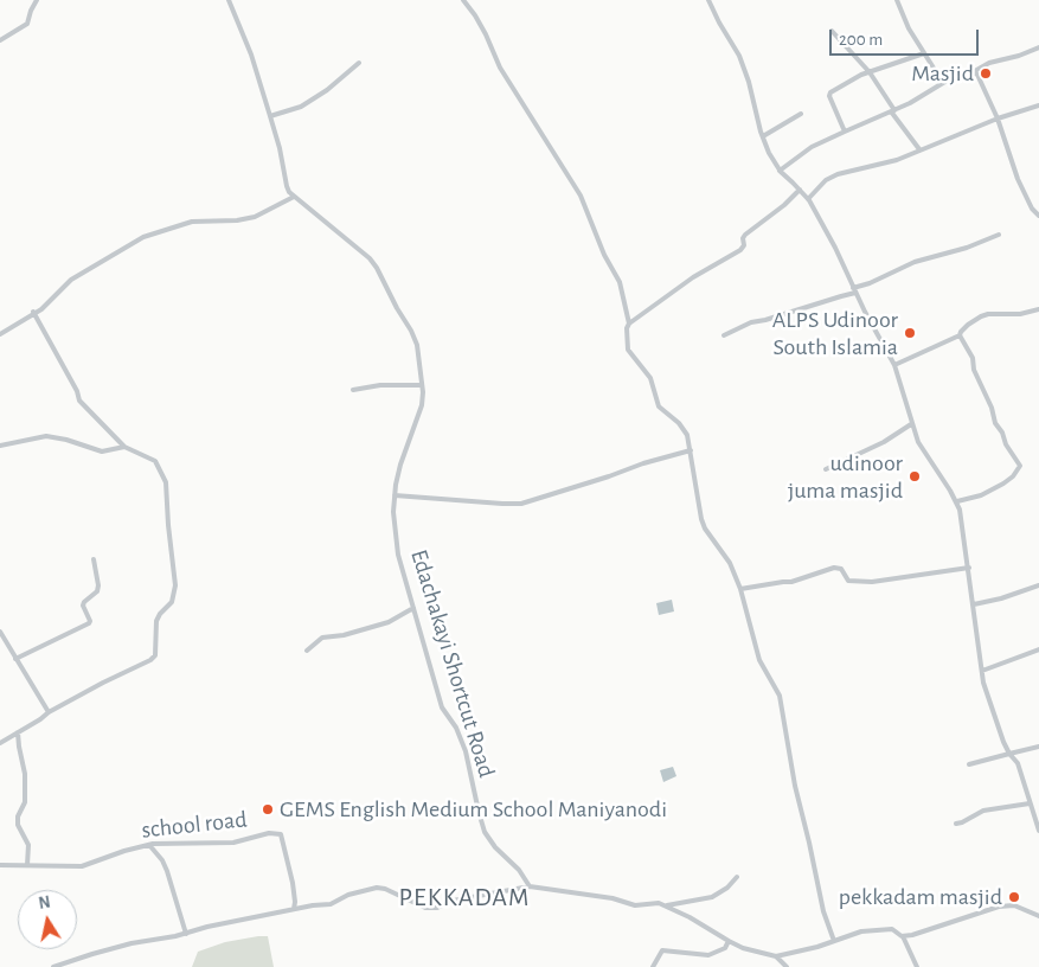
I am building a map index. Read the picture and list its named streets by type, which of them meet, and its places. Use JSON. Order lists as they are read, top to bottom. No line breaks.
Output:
{"streets":{"street":["Edachakayi Shortcut Road","school road"]},"districts":["PEKKADAM"],"places":["Masjid","ALPS Udinoor South Islamia","udinoor juma masjid","GEMS English Medium School Maniyanodi","pekkadam masjid"],"scale_bar":"200 m","north":"top"}
